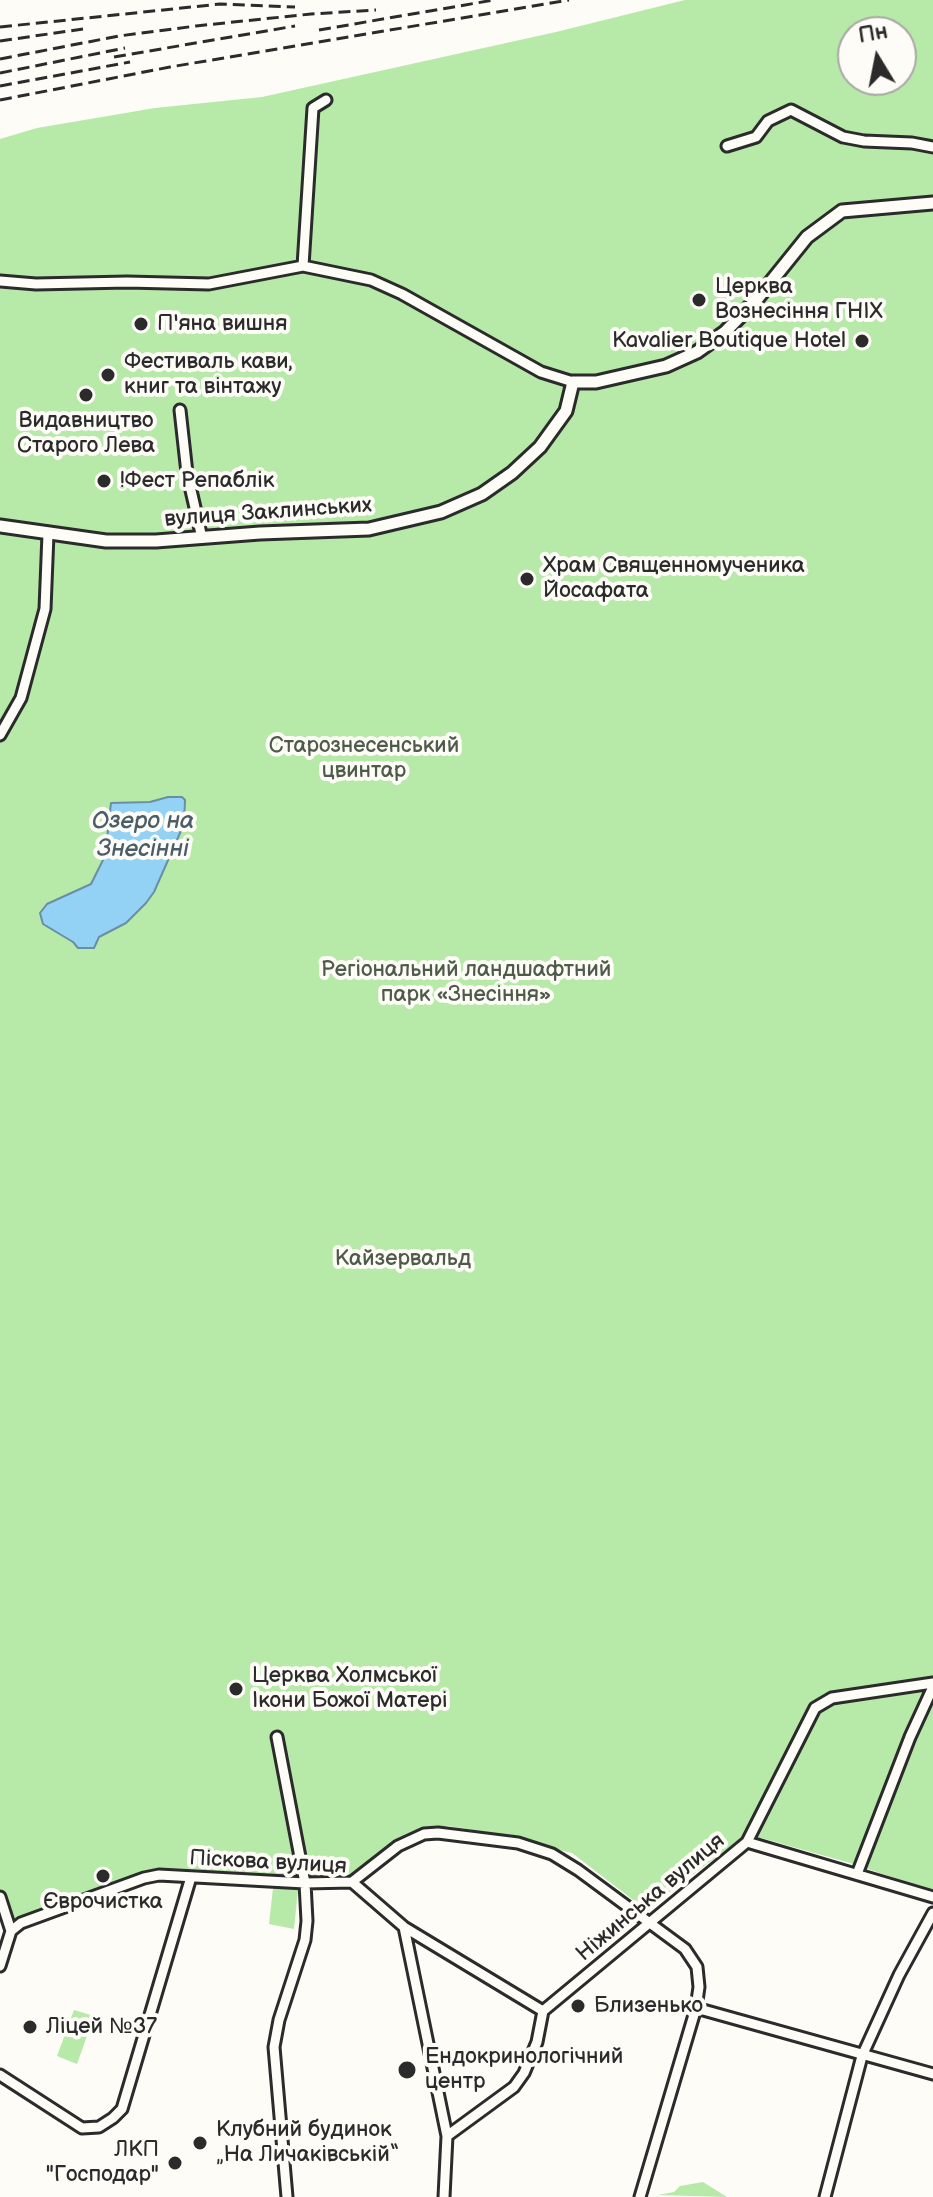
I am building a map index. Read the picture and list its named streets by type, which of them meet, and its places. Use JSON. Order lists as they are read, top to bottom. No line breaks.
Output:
{"streets":{"street":["вулиця Заклинських","Піскова вулиця","Ніжинська вулиця"]},"crossings":[["Піскова вулиця","Ніжинська вулиця"]],"water":["Озеро на Знесінні"],"parks":["Старознесенський цвинтар","Регіональний ландшафтний парк «Знесіння»","Кайзервальд"],"places":["Церква Вознесіння ГНІХ","П'яна вишня","Kavalier Boutique Hotel","Фестиваль кави, книг та вінтажу","Видавництво Старого Лева","!Фест Репаблік","Храм Священномученика Йосафата","Церква Холмської Ікони Божої Матері","Єврочистка","Близенько","Ліцей №37","Ендокринологічний центр","Клубний будинок „На Личаківській“","ЛКП \"Господар\""],"north":"top"}
